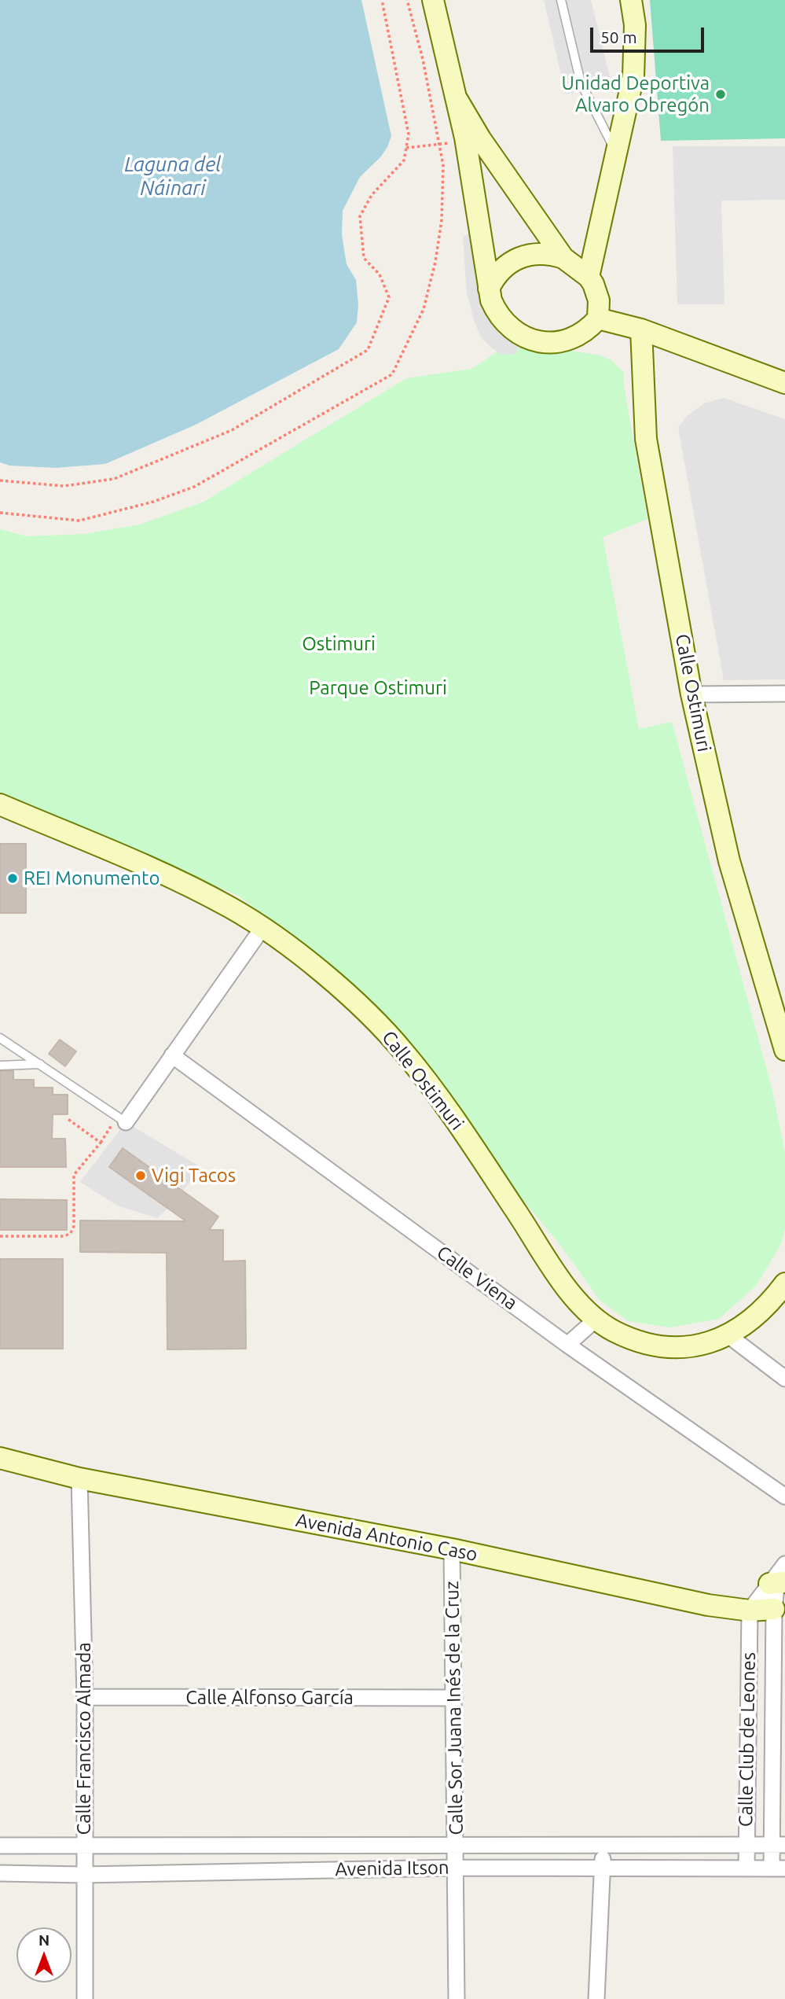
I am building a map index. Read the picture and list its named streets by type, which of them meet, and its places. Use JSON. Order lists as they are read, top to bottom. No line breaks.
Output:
{"streets":{"street":["Calle Ostimuri","Calle Viena","Avenida Antonio Caso","Calle Alfonso García","Calle Sor Juana Inés de la Cruz","Calle Francisco Almada","Calle Club de Leones","Avenida Itson"]},"crossings":[["Avenida Antonio Caso","Calle Sor Juana Inés de la Cruz"],["Avenida Antonio Caso","Calle Francisco Almada"],["Avenida Antonio Caso","Calle Club de Leones"],["Calle Alfonso García","Calle Sor Juana Inés de la Cruz"],["Calle Alfonso García","Calle Francisco Almada"],["Calle Sor Juana Inés de la Cruz","Avenida Itson"],["Calle Francisco Almada","Avenida Itson"],["Calle Club de Leones","Avenida Itson"]],"water":["Laguna del Náinari"],"parks":["Ostimuri","Parque Ostimuri"],"places":["Unidad Deportiva Alvaro Obregón","REI Monumento","Vigi Tacos"],"scale_bar":"50 m","north":"top"}
